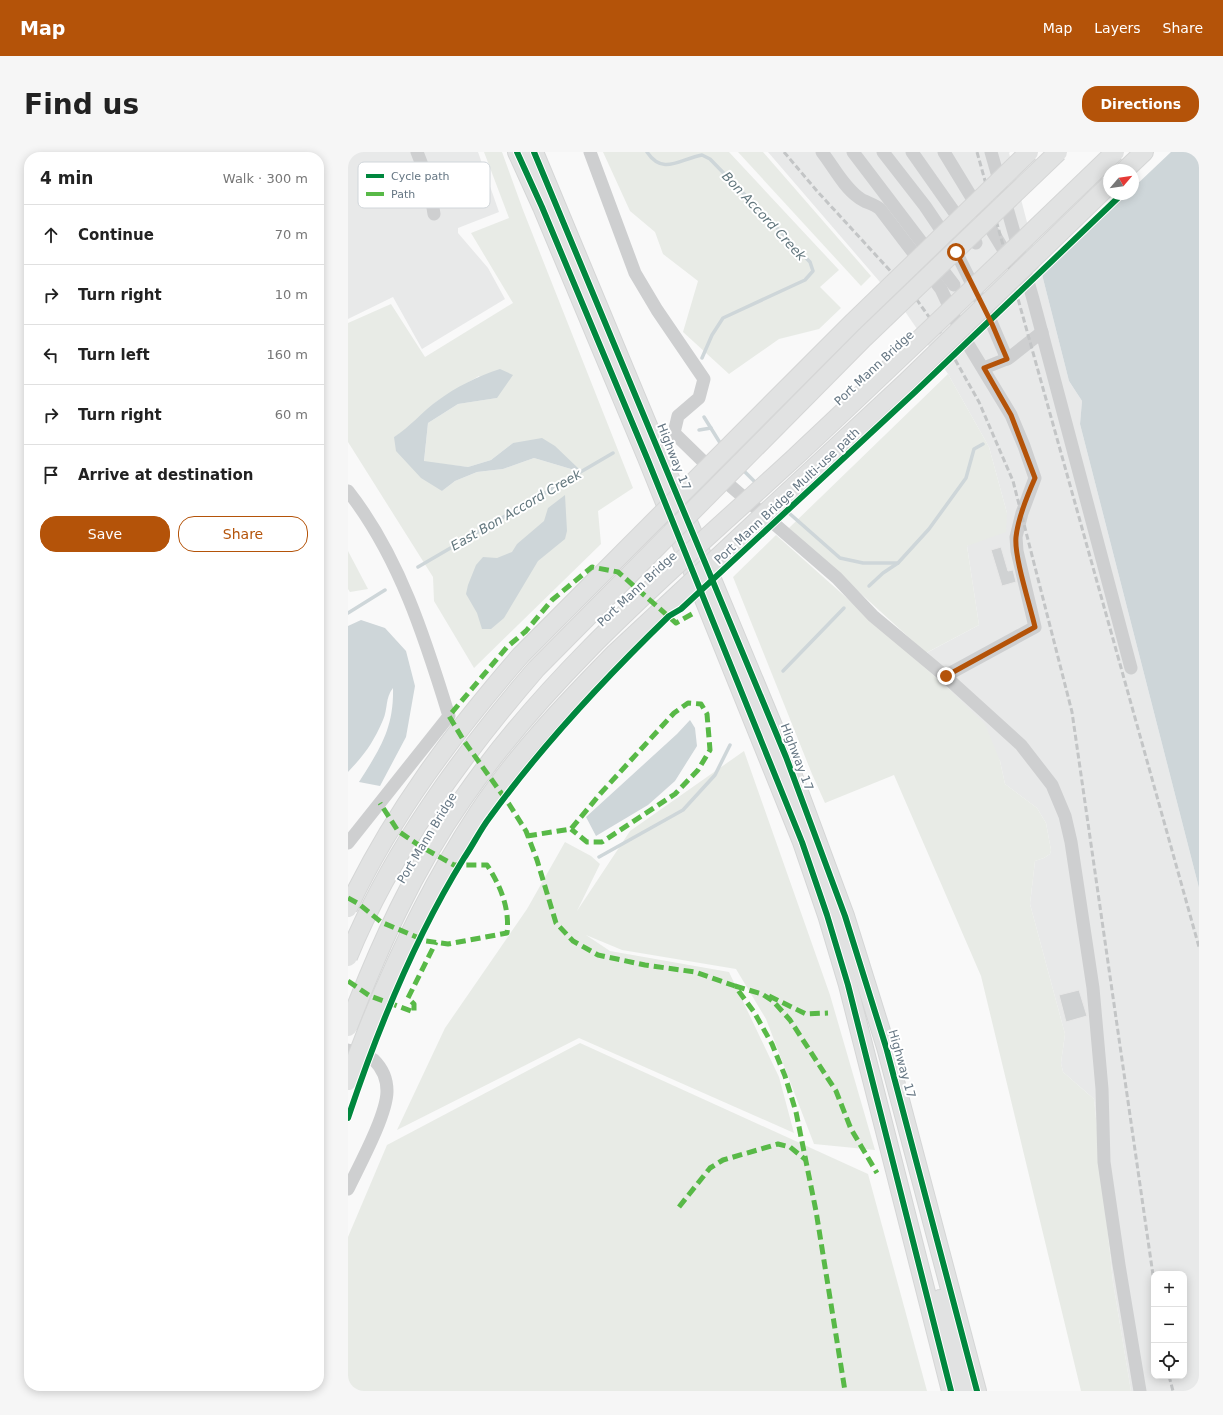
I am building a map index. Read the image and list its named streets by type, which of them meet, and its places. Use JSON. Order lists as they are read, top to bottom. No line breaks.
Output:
{"streets":{"highway":["Port Mann Bridge","Highway 17"],"cycle path":["Port Mann Bridge Multi-use path"]},"water":["Bon Accord Creek","East Bon Accord Creek"],"legend":["Cycle path","Path"],"north":"top right","page":{"header":"Map","nav":["Map","Layers","Share"],"buttons":["Directions",["Save","Share"]],"title":"Find us","heading":["4 min","Walk · 300 m"],"list":[["Continue","70 m"],["Turn right","10 m"],["Turn left","160 m"],["Turn right","60 m"],"Arrive at destination"],"map_buttons":["+","−"]}}
